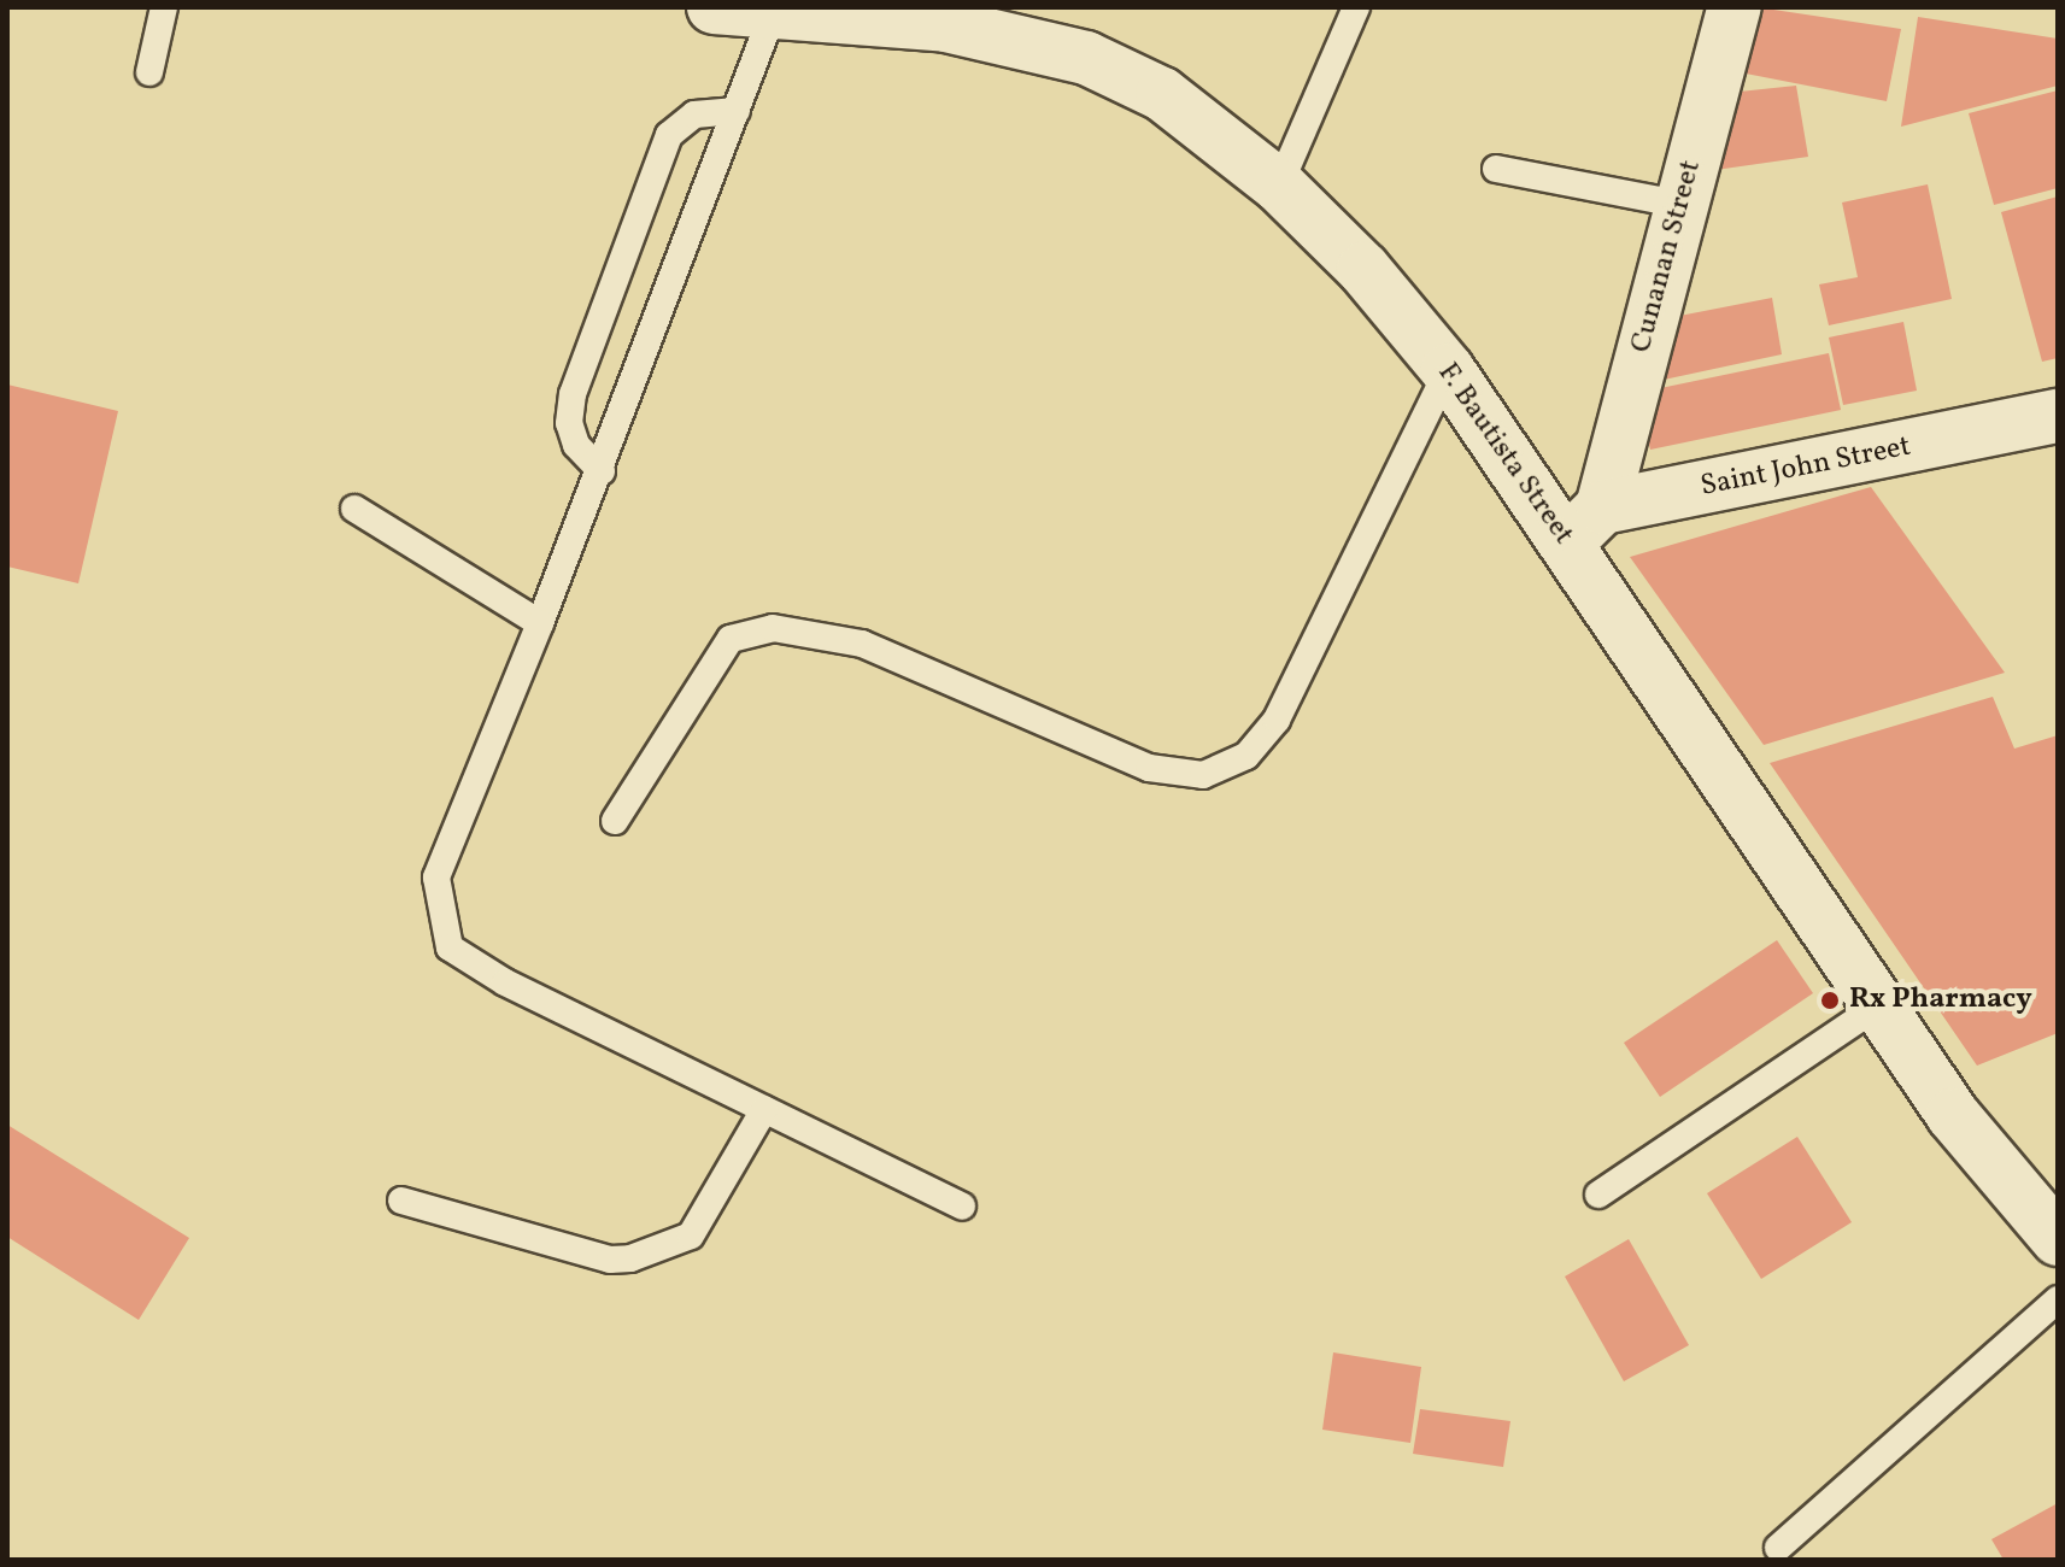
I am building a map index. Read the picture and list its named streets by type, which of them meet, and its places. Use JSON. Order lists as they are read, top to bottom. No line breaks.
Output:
{"streets":{"main road":["Cunanan Street","F. Bautista Street","Saint John Street"]},"crossings":[["Cunanan Street","F. Bautista Street"],["Cunanan Street","Saint John Street"],["F. Bautista Street","Saint John Street"]],"places":["Rx Pharmacy"]}
